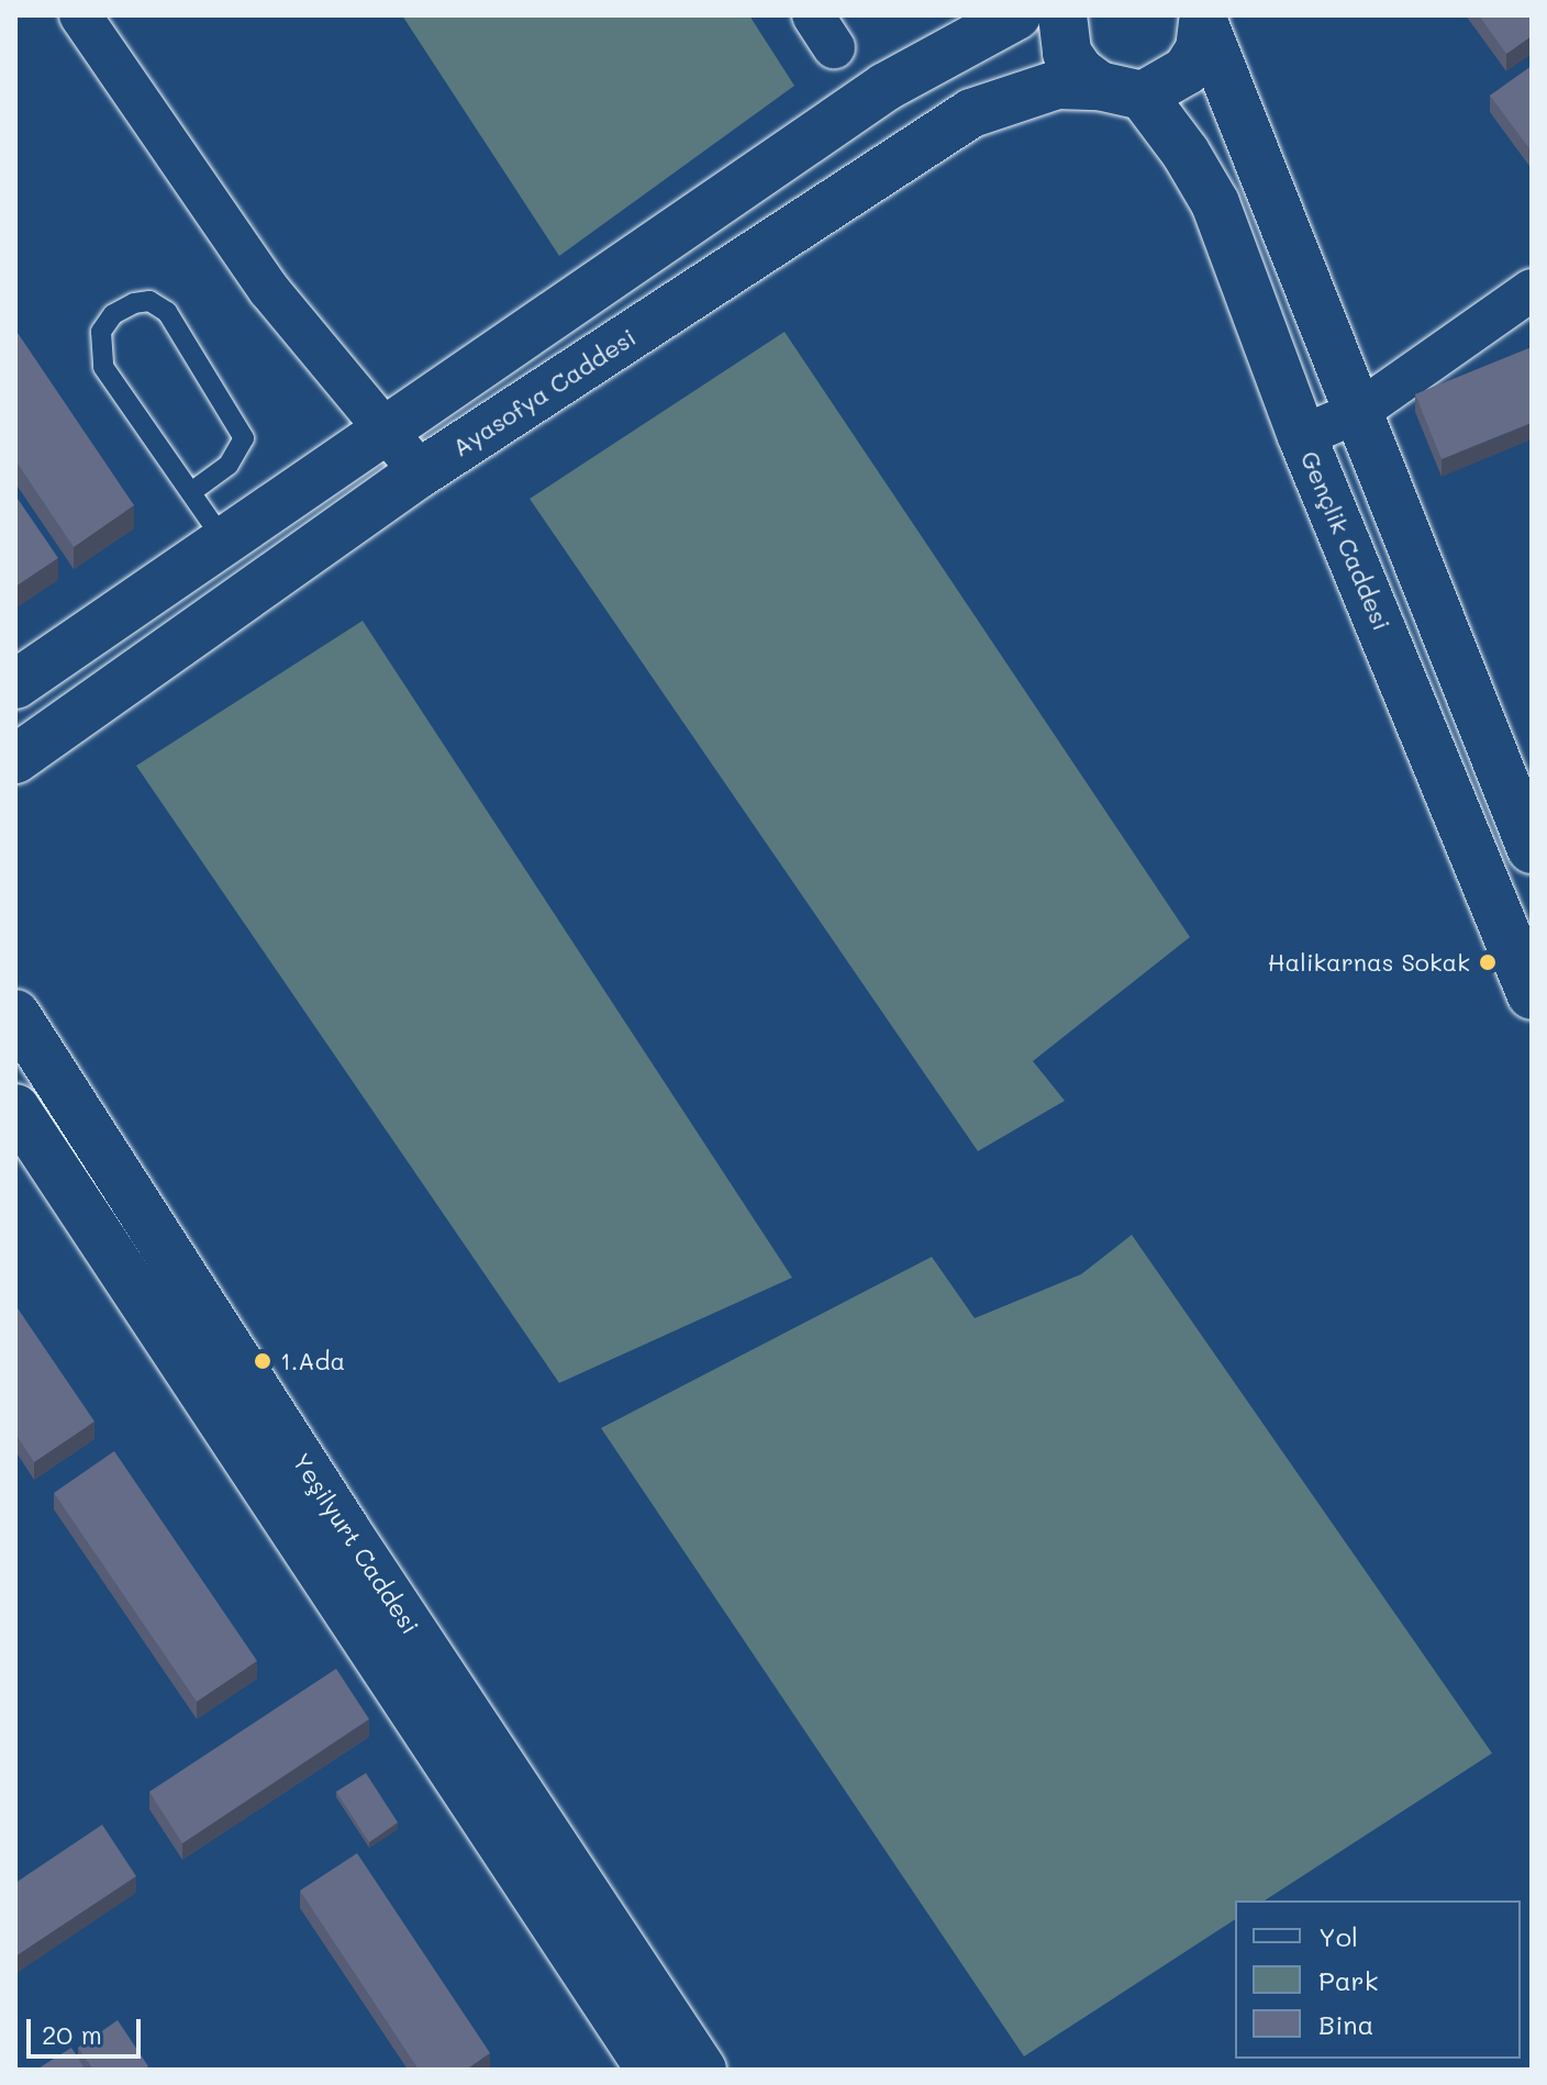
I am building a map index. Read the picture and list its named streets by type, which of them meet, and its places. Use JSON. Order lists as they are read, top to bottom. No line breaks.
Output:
{"streets":{"main road":["Ayasofya Caddesi","Gençlik Caddesi","Yeşilyurt Caddesi"]},"crossings":[["Ayasofya Caddesi","Gençlik Caddesi"]],"places":["Halikarnas Sokak","1.Ada"],"legend":["Yol","Park","Bina"],"scale_bar":"20 m"}
